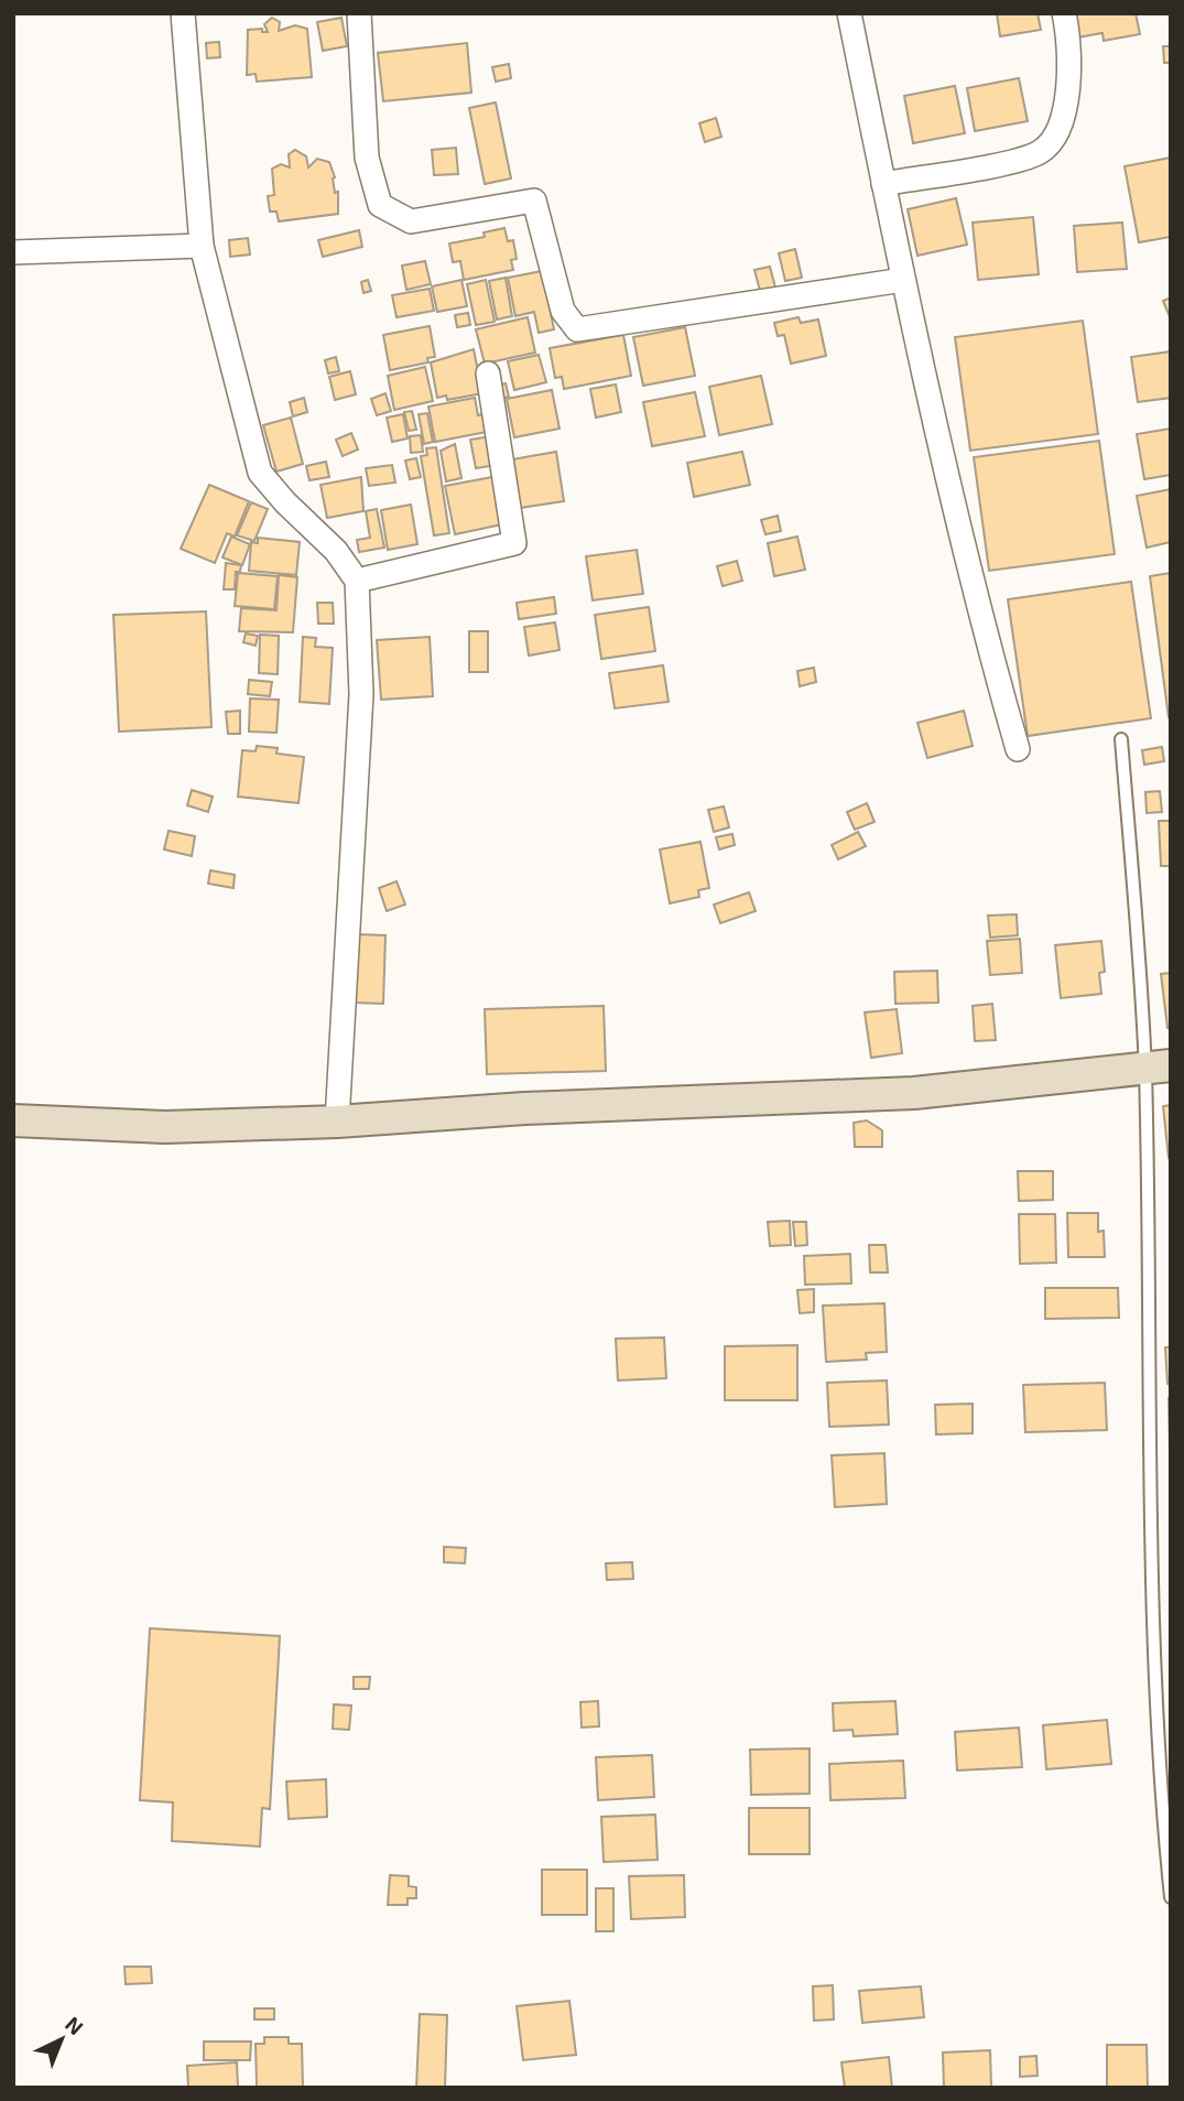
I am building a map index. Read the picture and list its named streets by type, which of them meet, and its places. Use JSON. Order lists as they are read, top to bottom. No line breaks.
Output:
{"north":"top right"}
